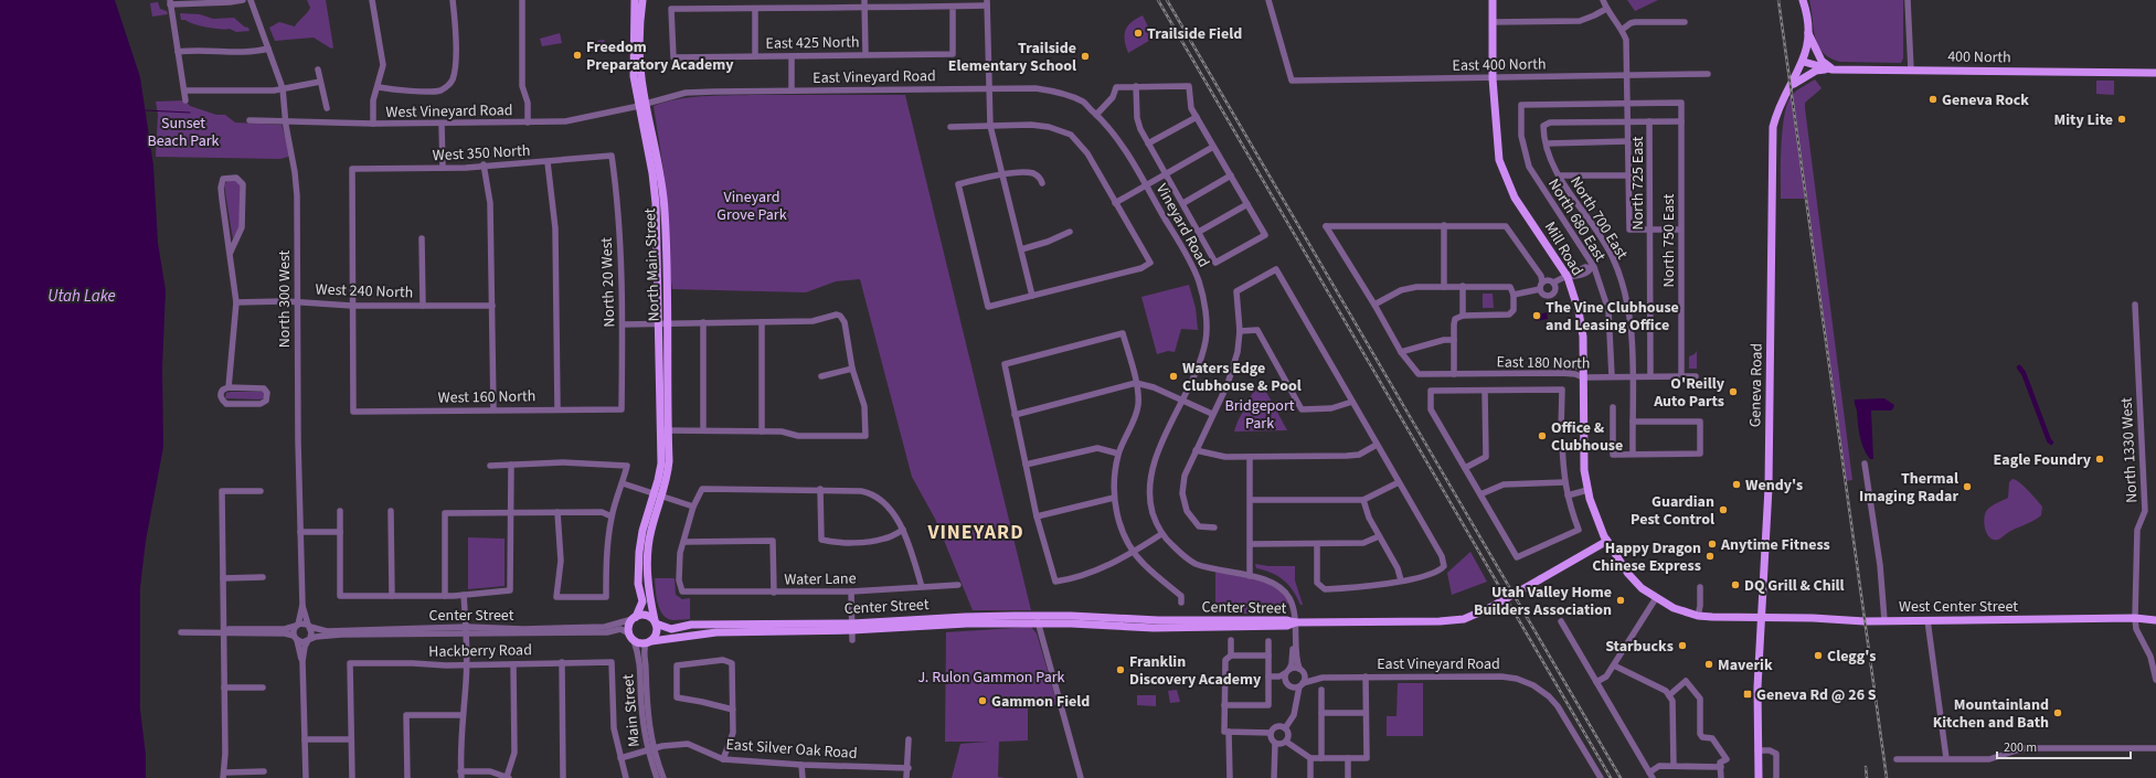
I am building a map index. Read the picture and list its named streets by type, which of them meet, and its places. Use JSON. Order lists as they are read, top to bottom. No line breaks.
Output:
{"streets":{"main road":["400 North","Mill Road","North Main Street","Geneva Road","Center Street","West Center Street"],"street":["East 425 North","East 400 North","East Vineyard Road","West Vineyard Road","West 350 North","North 725 East","North 700 East","North 680 East","Vineyard Road","North 750 East","North 20 West","West 240 North","North 300 West","East 180 North","West 160 North","North 1330 West","Water Lane","Hackberry Road","Main Street","East Silver Oak Road"]},"crossings":[["400 North","Geneva Road"],["East 400 North","Mill Road"],["East Vineyard Road","West Vineyard Road"],["East Vineyard Road","Vineyard Road"],["East Vineyard Road","North Main Street"],["West Vineyard Road","North Main Street"],["West Vineyard Road","North 300 West"],["West 350 North","North 20 West"],["West 350 North","West 240 North"],["West 350 North","West 160 North"],["North 725 East","East 180 North"],["North 700 East","East 180 North"],["North 680 East","North 750 East"],["North 680 East","East 180 North"],["Vineyard Road","Center Street"],["North 750 East","East 180 North"],["Mill Road","East 180 North"],["Mill Road","Center Street"],["Mill Road","West Center Street"],["North Main Street","Center Street"],["North Main Street","Main Street"],["North 20 West","West 160 North"],["West 240 North","North 300 West"],["West 240 North","West 160 North"],["North 300 West","Center Street"],["Geneva Road","West Center Street"],["North 1330 West","West Center Street"],["Center Street","Main Street"],["Hackberry Road","East Silver Oak Road"],["Main Street","East Silver Oak Road"]],"districts":["VINEYARD"],"water":["Utah Lake"],"parks":["Sunset Beach Park","Vineyard Grove Park","Bridgeport Park","J. Rulon Gammon Park"],"places":{"other":["Trailside Field","Freedom Preparatory Academy","Trailside Elementary School","Geneva Rock","Mity Lite","The Vine Clubhouse and Leasing Office","Waters Edge Clubhouse & Pool","O'Reilly Auto Parts","Office & Clubhouse","Eagle Foundry","Wendy's","Thermal Imaging Radar","Guardian Pest Control","Anytime Fitness","Happy Dragon Chinese Express","DQ Grill & Chill","Utah Valley Home Builders Association","Starbucks","Clegg's","Maverik","Franklin Discovery Academy","Gammon Field","Mountainland Kitchen and Bath"],"transit":["Geneva Rd @ 26 S"]},"scale_bar":"200 m"}
